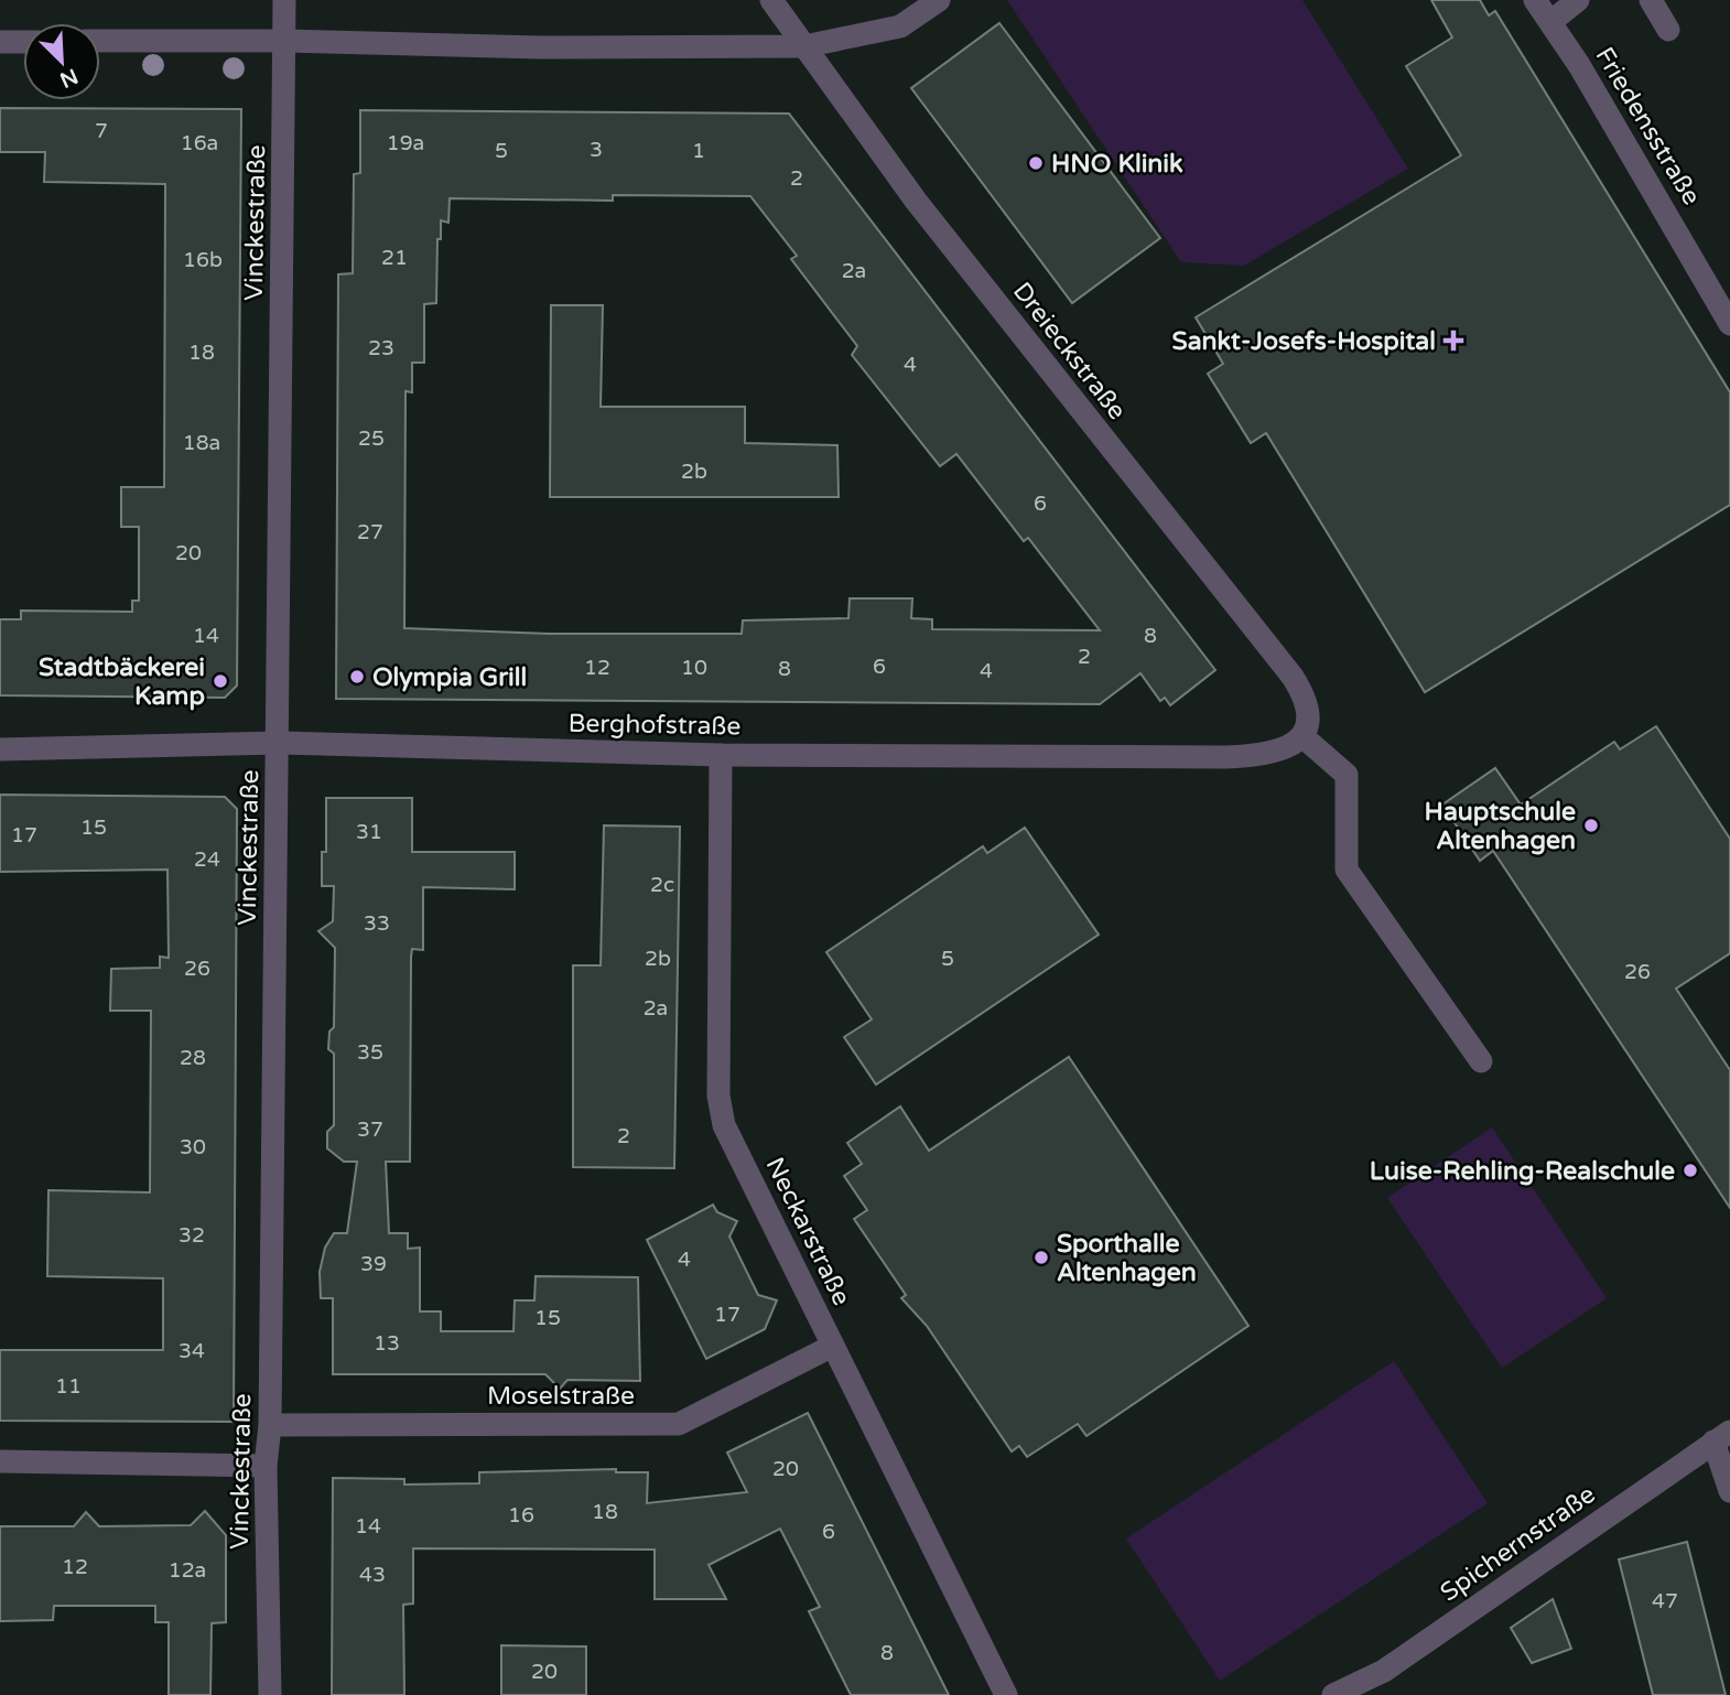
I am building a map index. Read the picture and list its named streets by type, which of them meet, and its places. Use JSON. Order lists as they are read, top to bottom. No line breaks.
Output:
{"streets":{"street":["Friedensstraße","Vinckestraße","Dreieckstraße","Berghofstraße","Neckarstraße","Moselstraße","Spichernstraße"]},"crossings":[["Vinckestraße","Berghofstraße"],["Vinckestraße","Moselstraße"],["Dreieckstraße","Berghofstraße"],["Berghofstraße","Neckarstraße"],["Neckarstraße","Moselstraße"]],"places":{"other":["HNO Klinik","Olympia Grill","Stadtbäckerei Kamp","Hauptschule Altenhagen","Luise-Rehling-Realschule","Sporthalle Altenhagen"],"health":["Sankt-Josefs-Hospital"]},"house_numbers":["7","16a","19a","3","5","1","2","21","16b","2a","23","18","4","25","18a","2b","6","27","20","14","8","2","6","12","10","8","4","15","31","17","24","2c","33","2b","5","26","26","2a","35","28","37","2","30","32","4","39","17","15","13","34","11","20","18","16","14","6","12","12a","43","47","8","20"],"north":"bottom right"}
